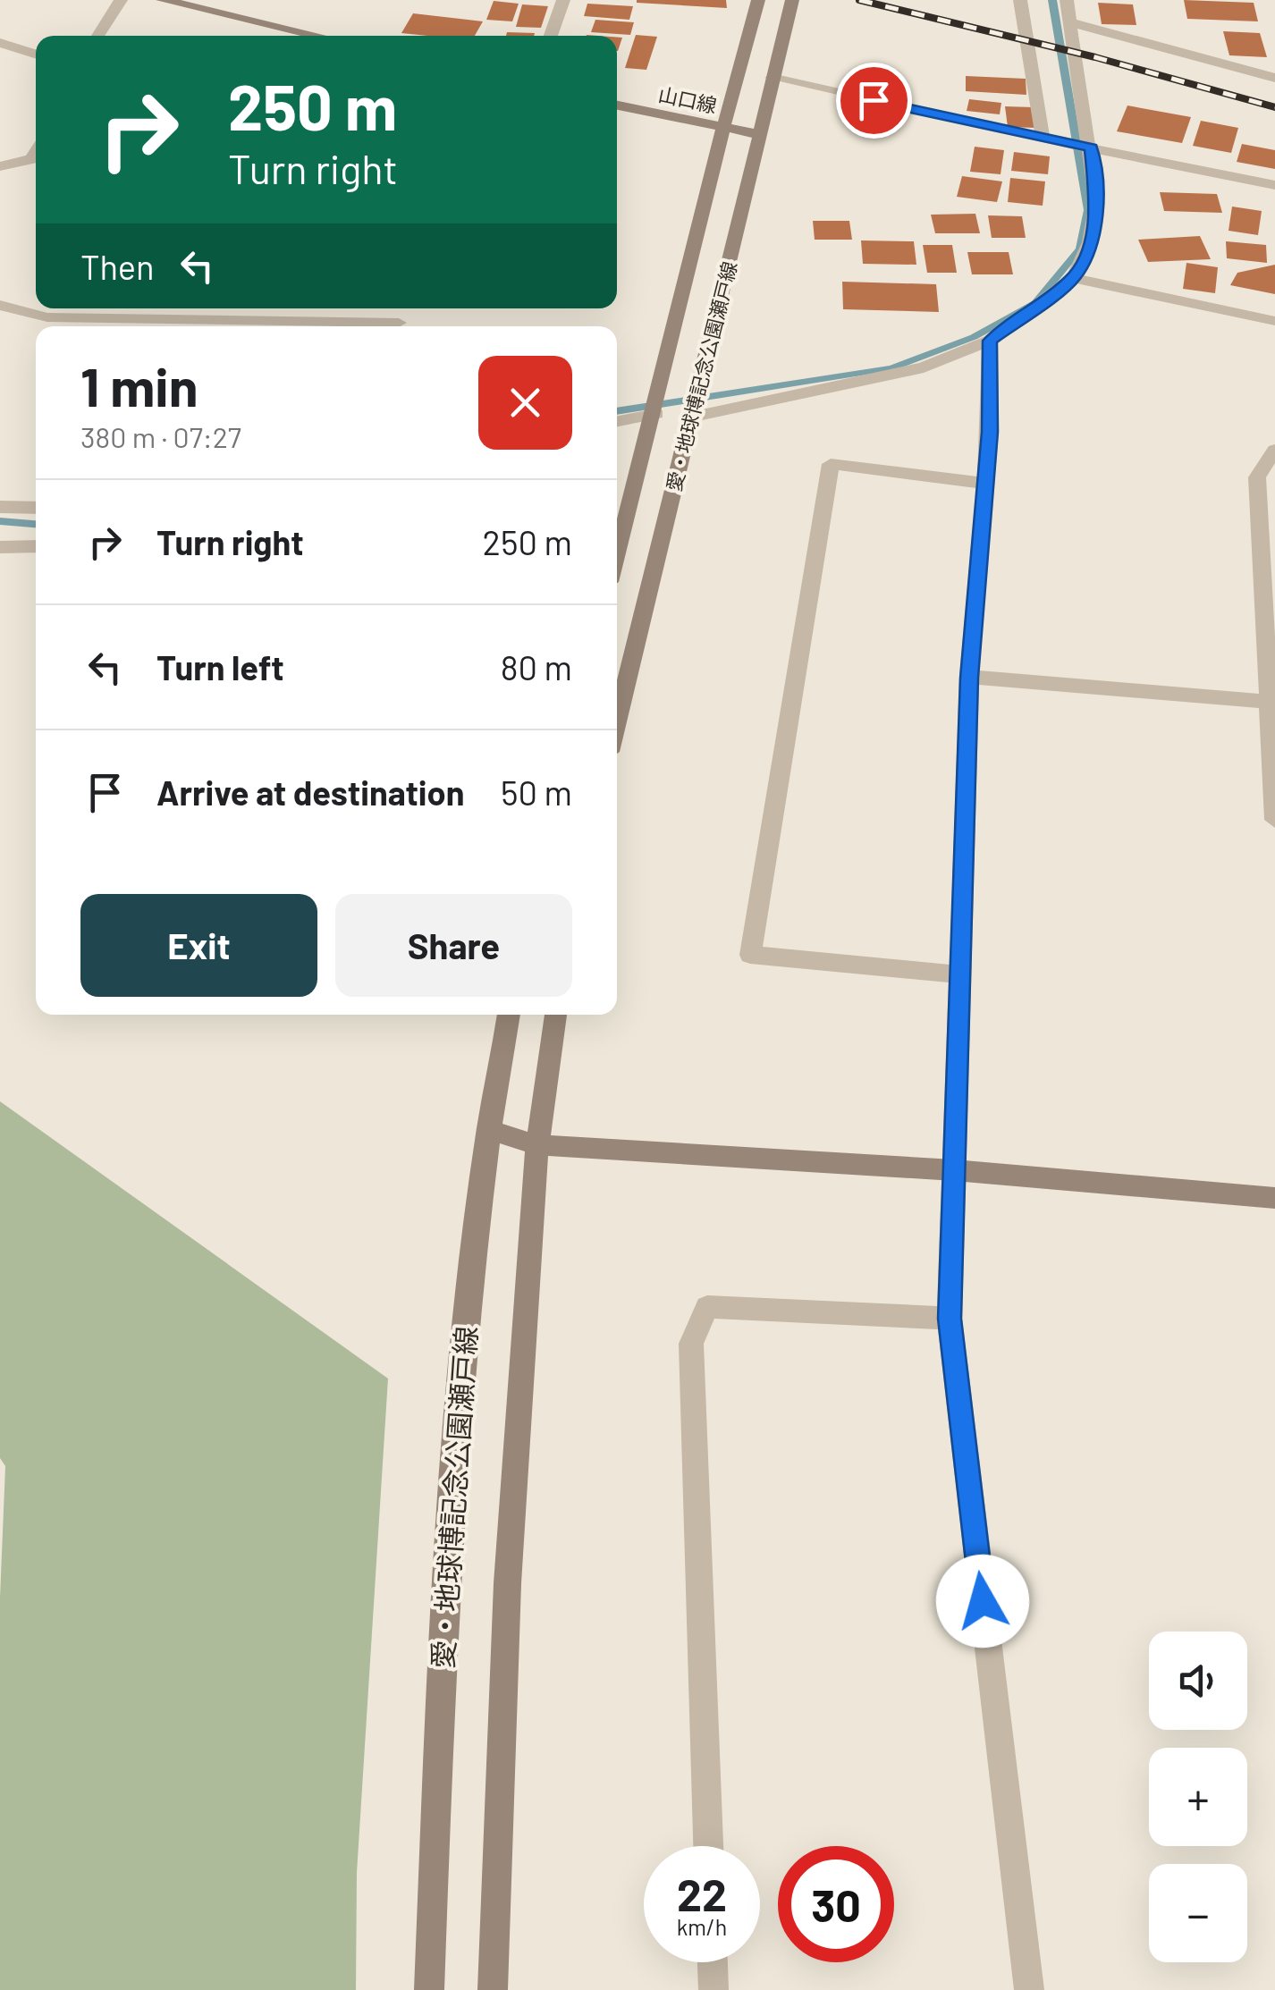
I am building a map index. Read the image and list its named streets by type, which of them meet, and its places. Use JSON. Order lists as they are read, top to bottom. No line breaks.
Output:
{"streets":{"main road":["山口線","愛・地球博記念公園瀬戸線"]},"crossings":[["山口線","愛・地球博記念公園瀬戸線"]],"page":{"turn":["250 m","Turn right"],"then":"Then","heading":["1 min","380 m · 07:27"],"list":[{"name":"Turn right","value":"250 m"},{"name":"Turn left","value":"80 m"},{"name":"Arrive at destination","value":"50 m"}],"buttons":["Exit","Share"],"map_buttons":["+","−"],"speed":"22 km/h","limit":"30"}}
